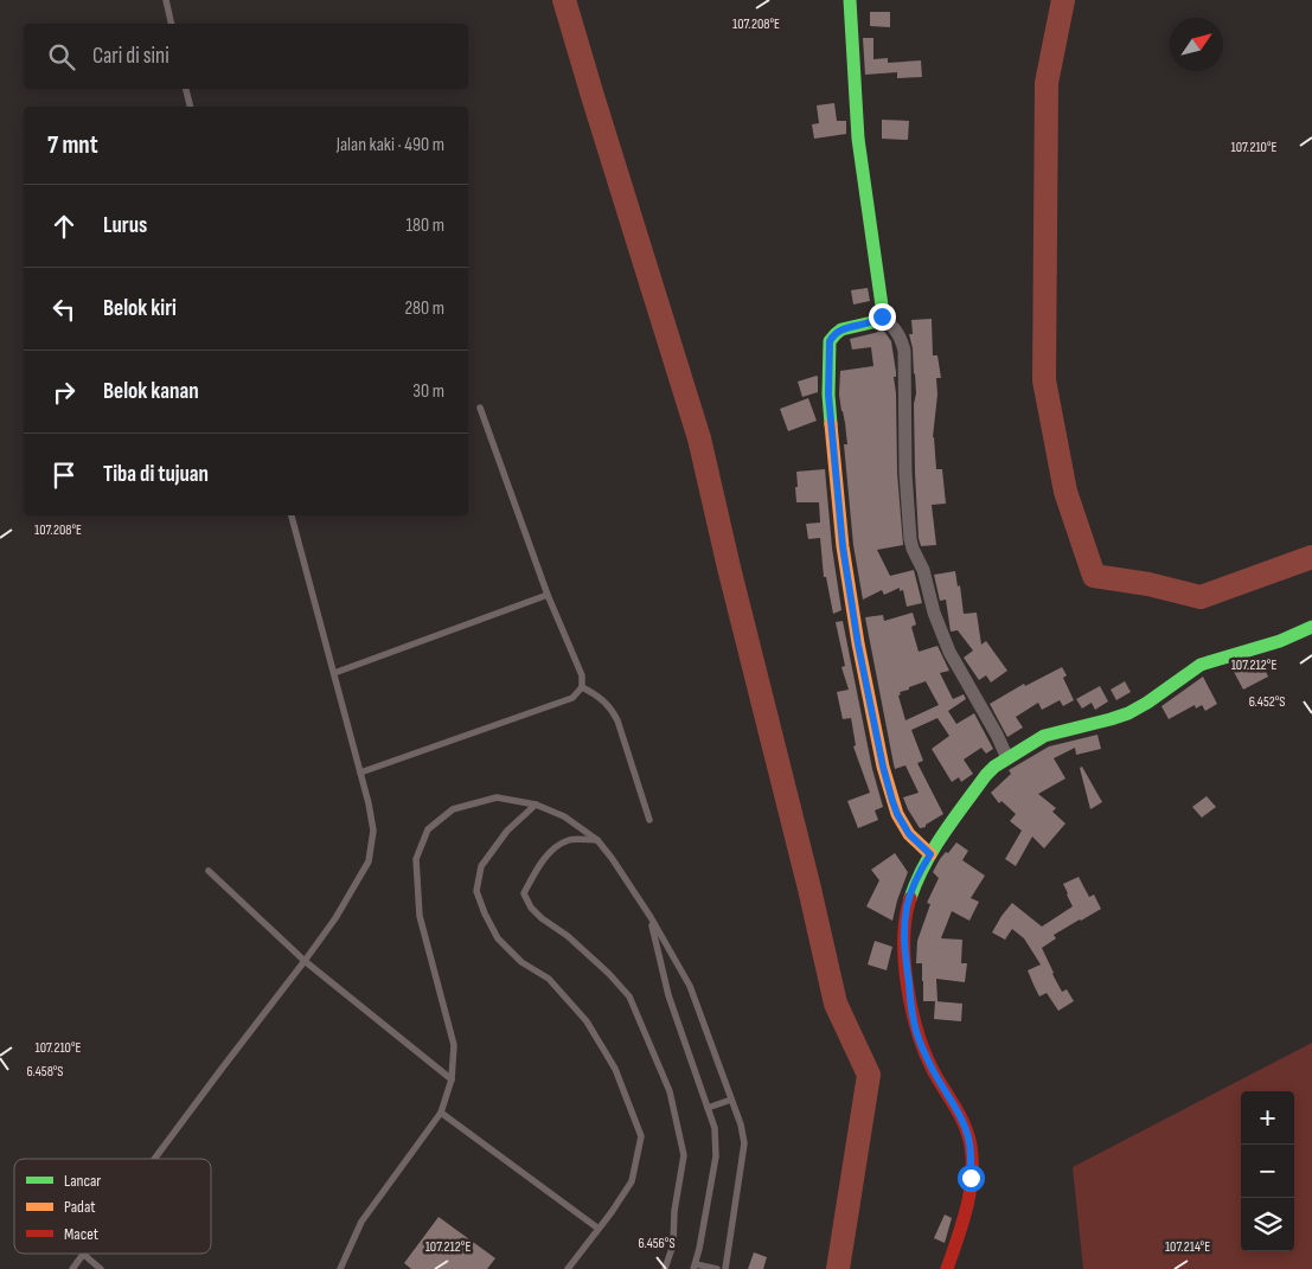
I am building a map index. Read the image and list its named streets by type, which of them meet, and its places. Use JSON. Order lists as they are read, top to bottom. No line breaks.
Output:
{"legend":["Lancar","Padat","Macet"],"north":"top right","page":{"search":"Cari di sini","heading":["7 mnt","Jalan kaki · 490 m"],"list":[["Lurus","180 m"],["Belok kiri","280 m"],["Belok kanan","30 m"],"Tiba di tujuan"],"map_buttons":["+","−"]},"coordinates":["107.208°E","107.210°E","107.212°E","6.452°S","6.458°S","6.456°S","107.214°E"]}
